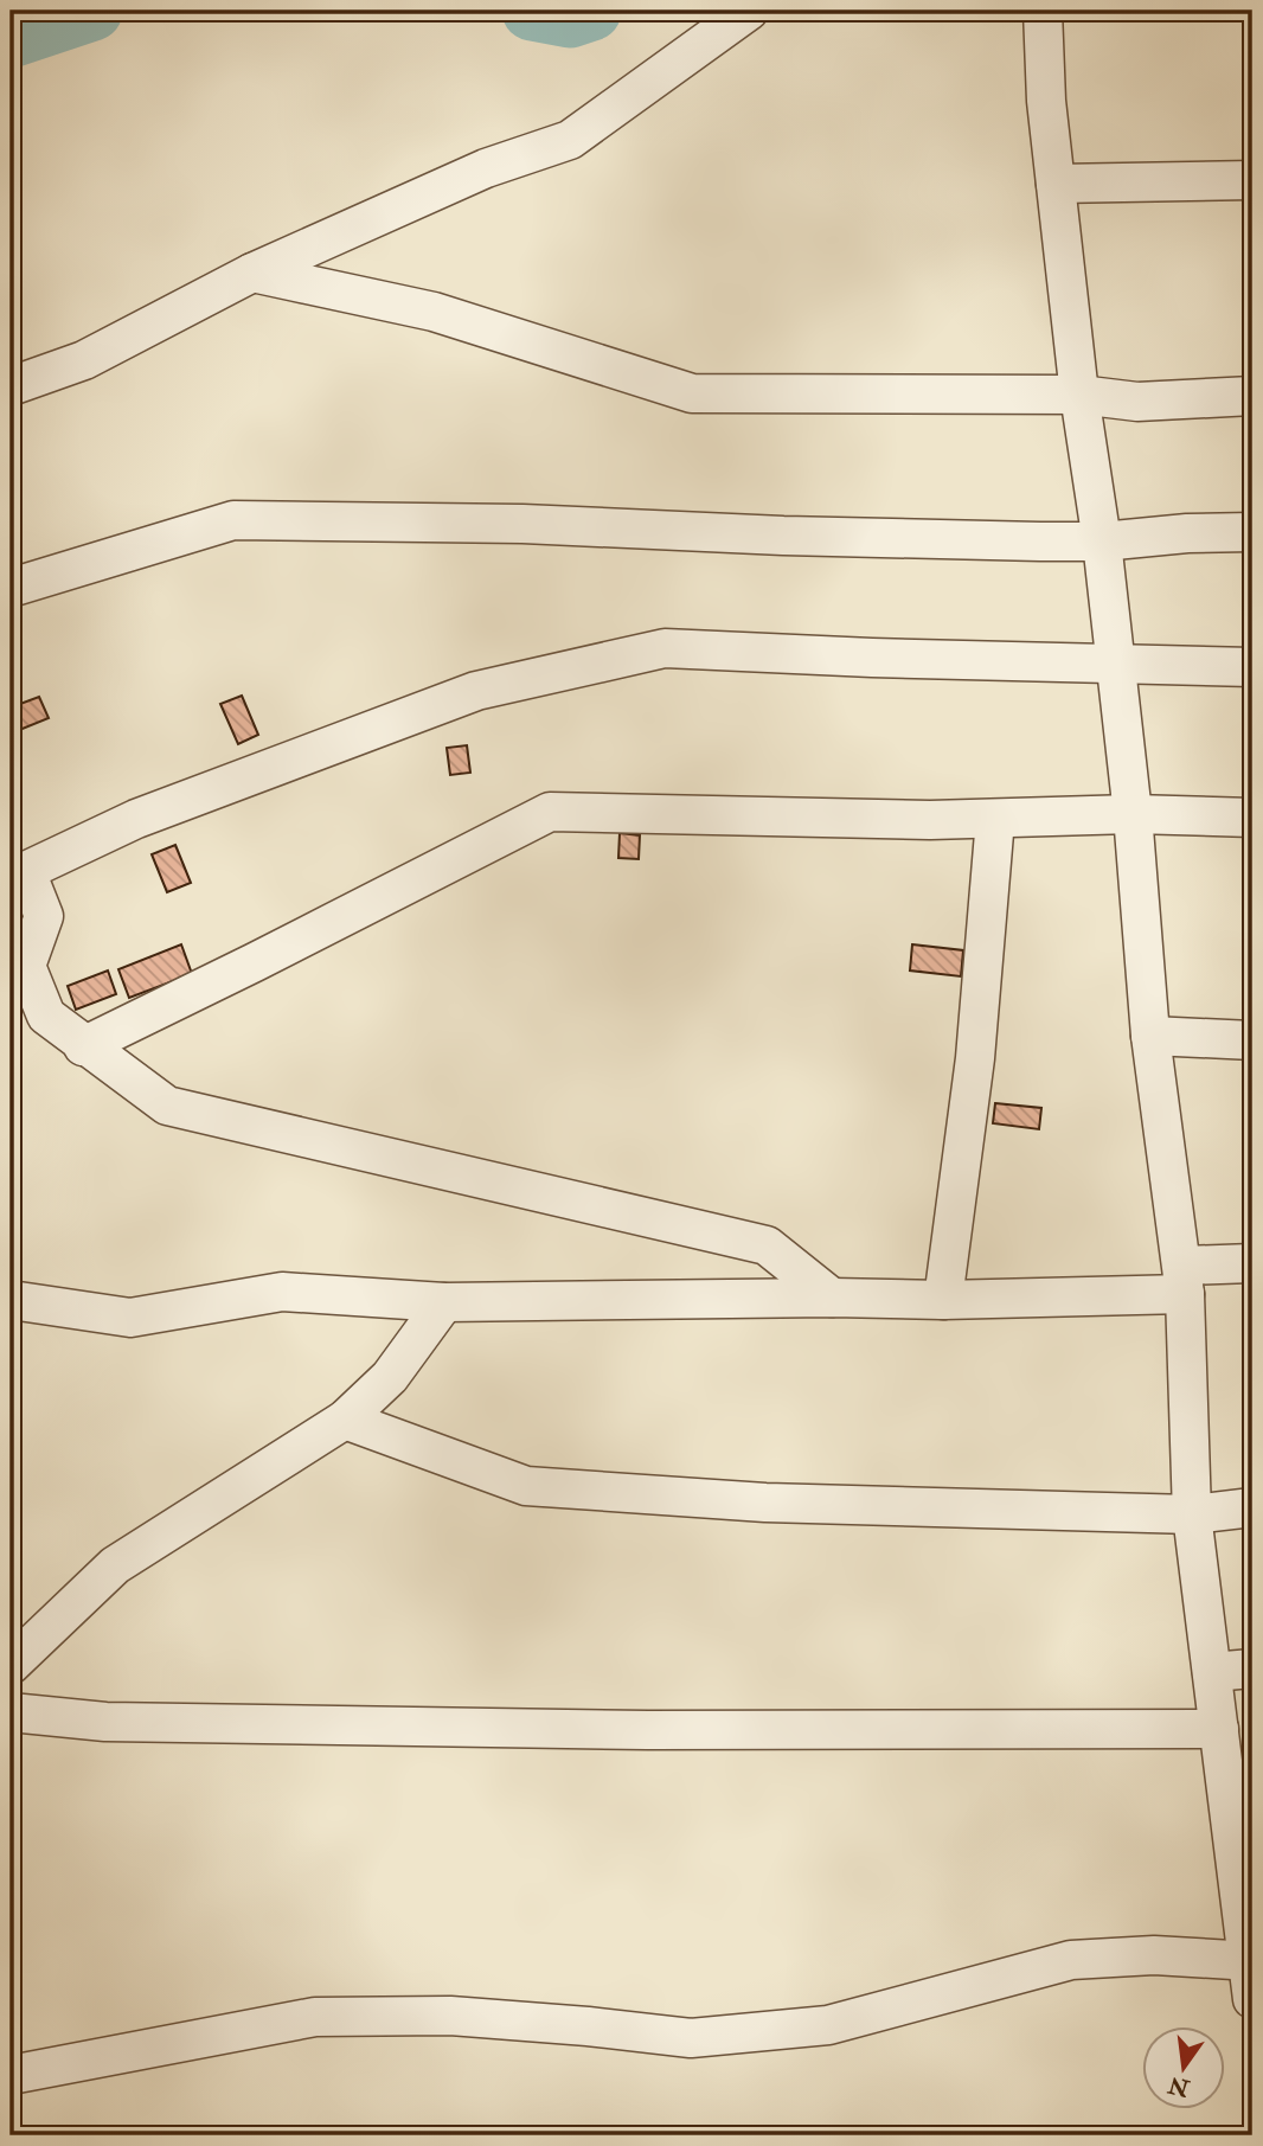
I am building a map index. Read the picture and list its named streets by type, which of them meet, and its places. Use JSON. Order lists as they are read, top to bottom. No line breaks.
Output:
{"north":"bottom"}
